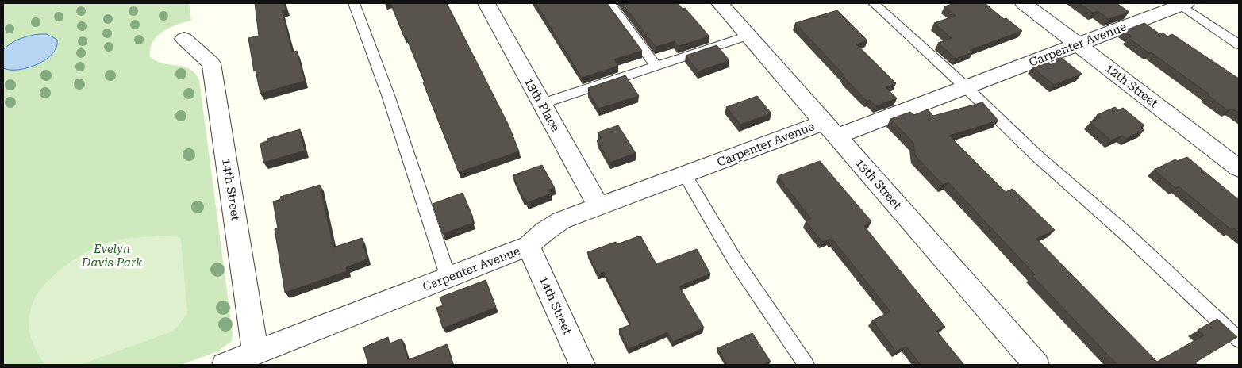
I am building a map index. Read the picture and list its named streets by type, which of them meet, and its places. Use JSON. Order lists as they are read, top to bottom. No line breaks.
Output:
{"streets":{"street":["Carpenter Avenue","12th Street","13th Place","13th Street","14th Street"]},"crossings":[["Carpenter Avenue","12th Street"],["Carpenter Avenue","13th Place"],["Carpenter Avenue","13th Street"],["Carpenter Avenue","14th Street"]],"parks":["Evelyn Davis Park"]}
